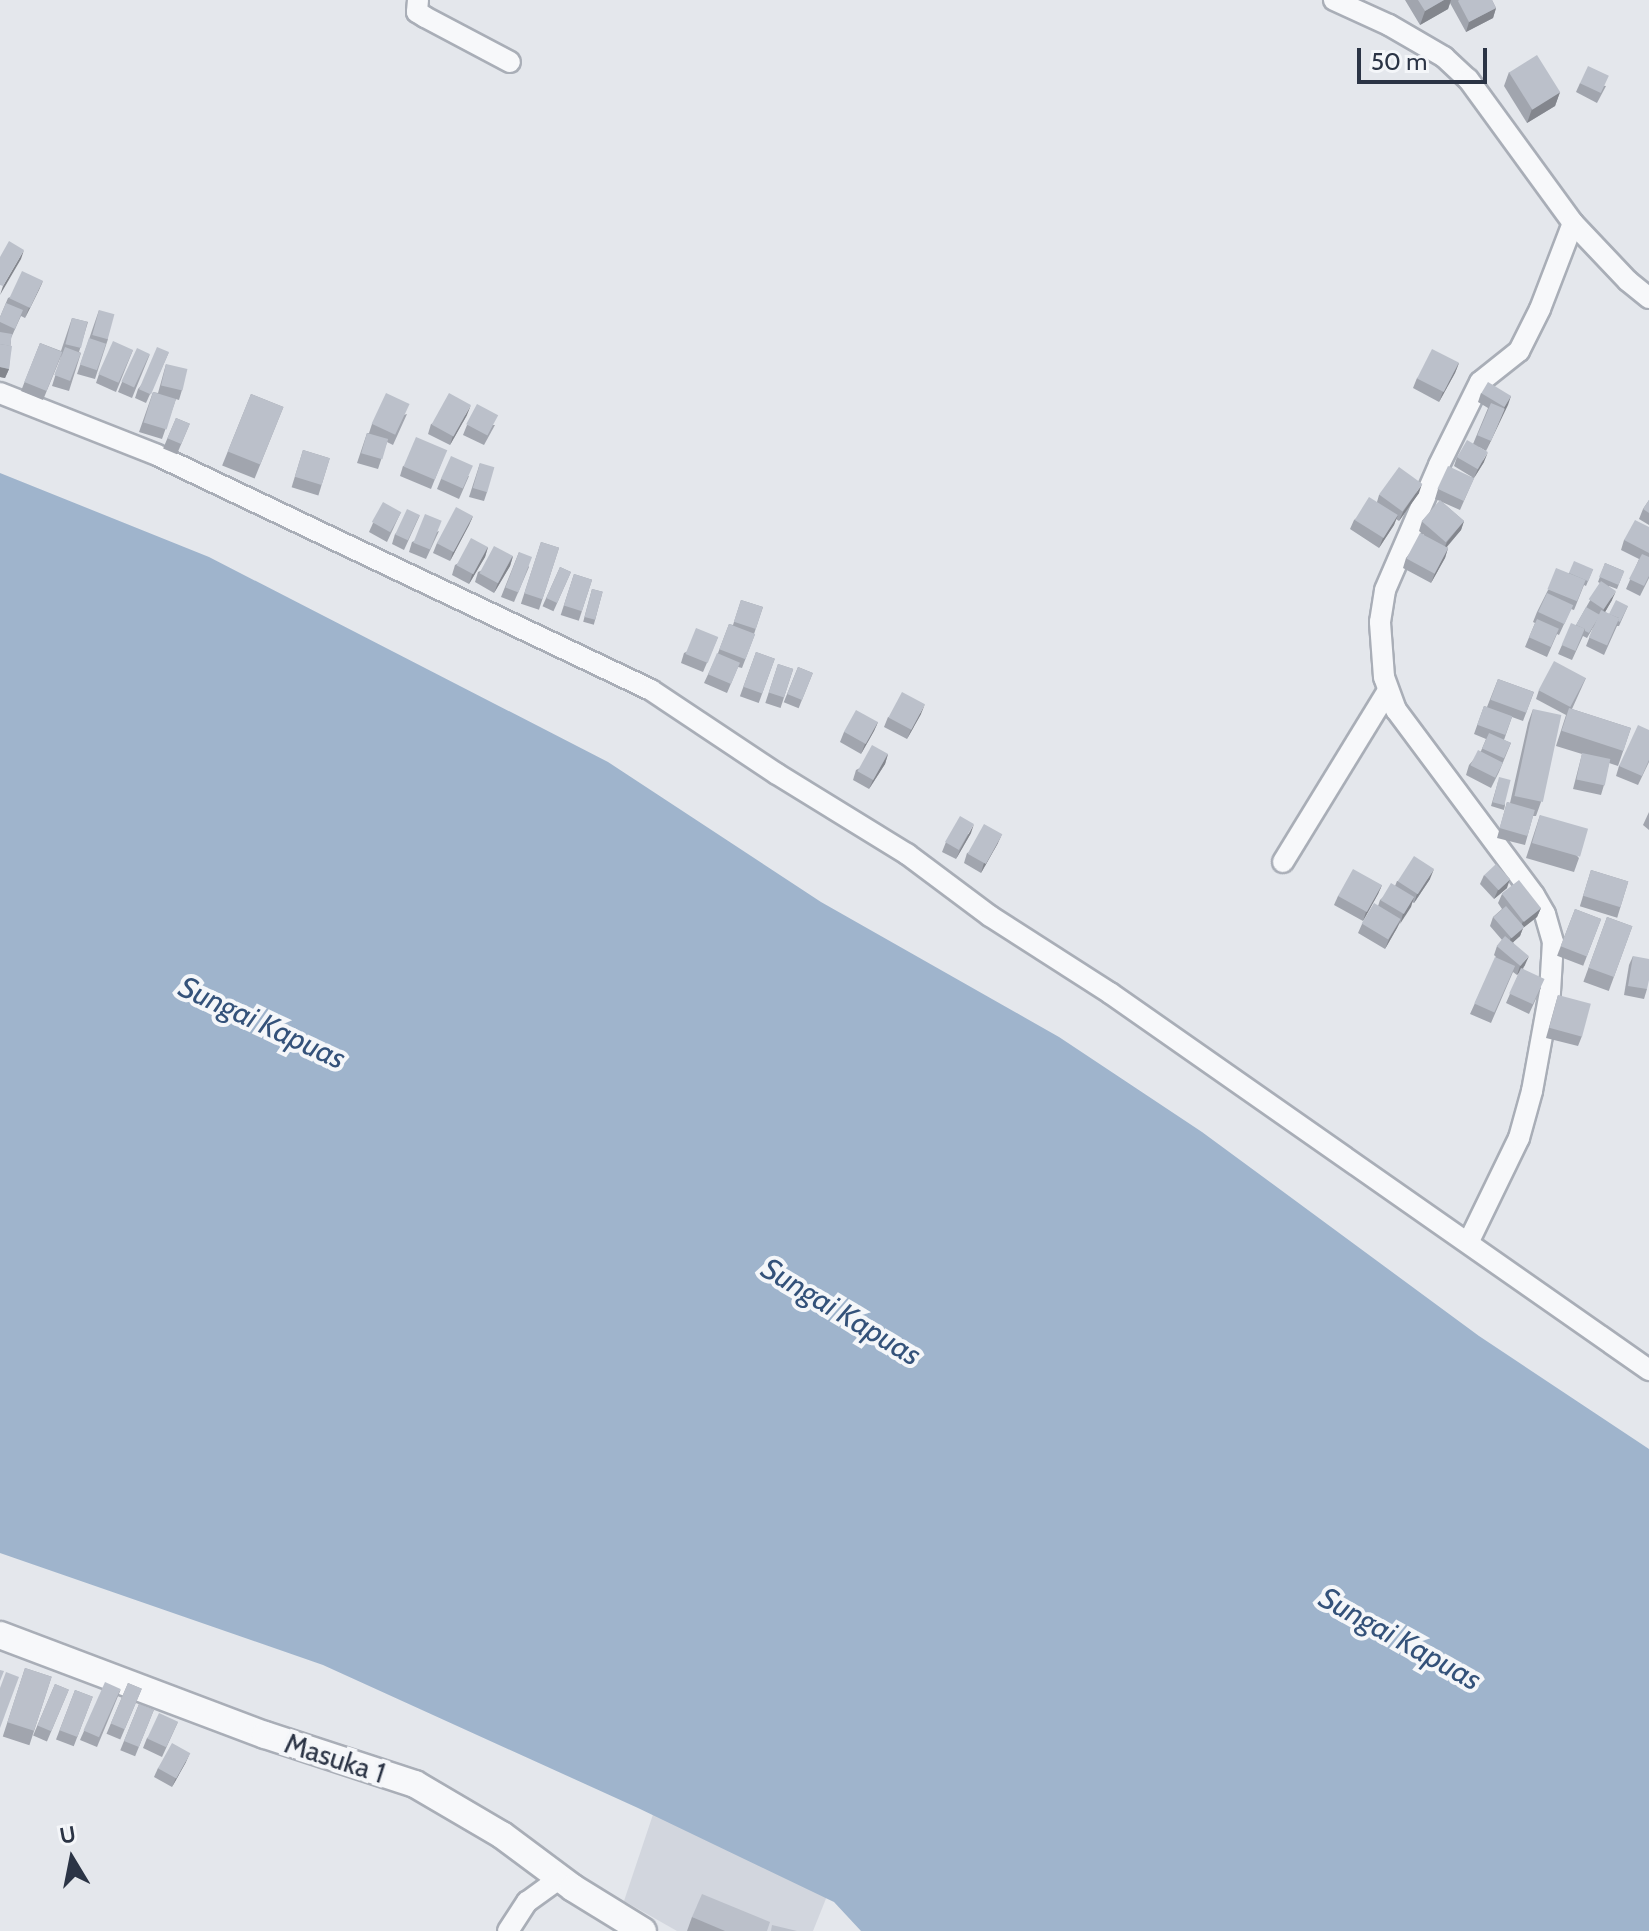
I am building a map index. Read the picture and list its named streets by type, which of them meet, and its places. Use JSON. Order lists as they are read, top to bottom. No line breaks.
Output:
{"streets":{"street":["Masuka 1"]},"water":["Sungai Kapuas"],"scale_bar":"50 m","north":"top"}
